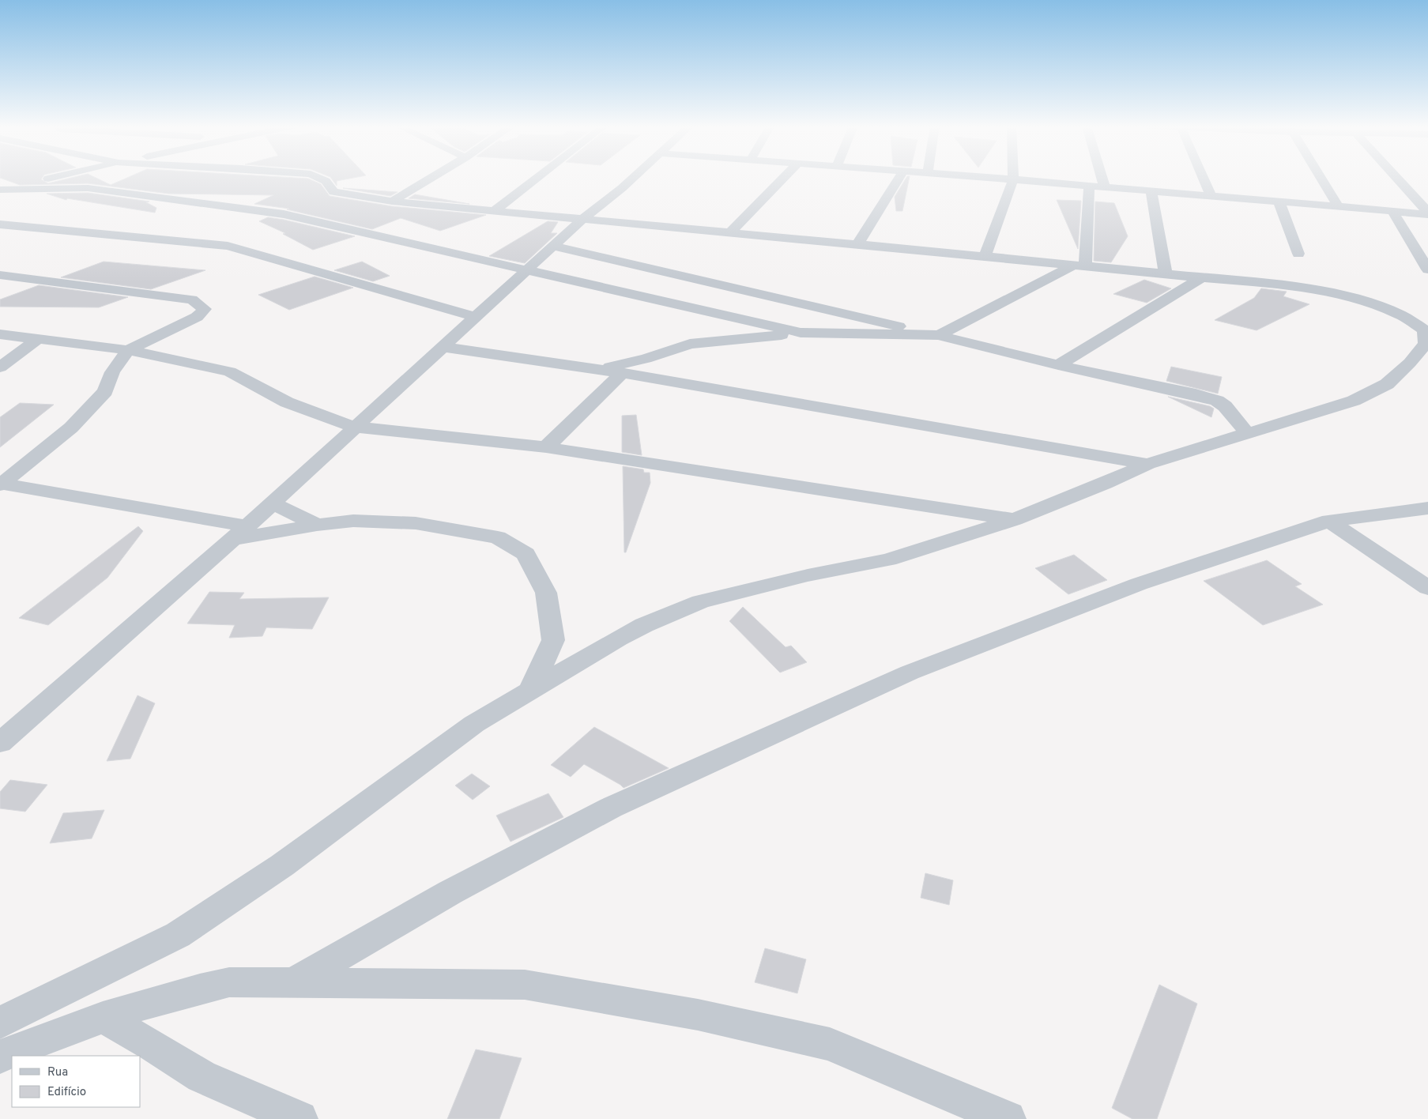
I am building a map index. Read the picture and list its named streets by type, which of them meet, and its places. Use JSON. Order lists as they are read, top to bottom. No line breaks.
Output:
{"legend":["Rua","Edifício"]}
